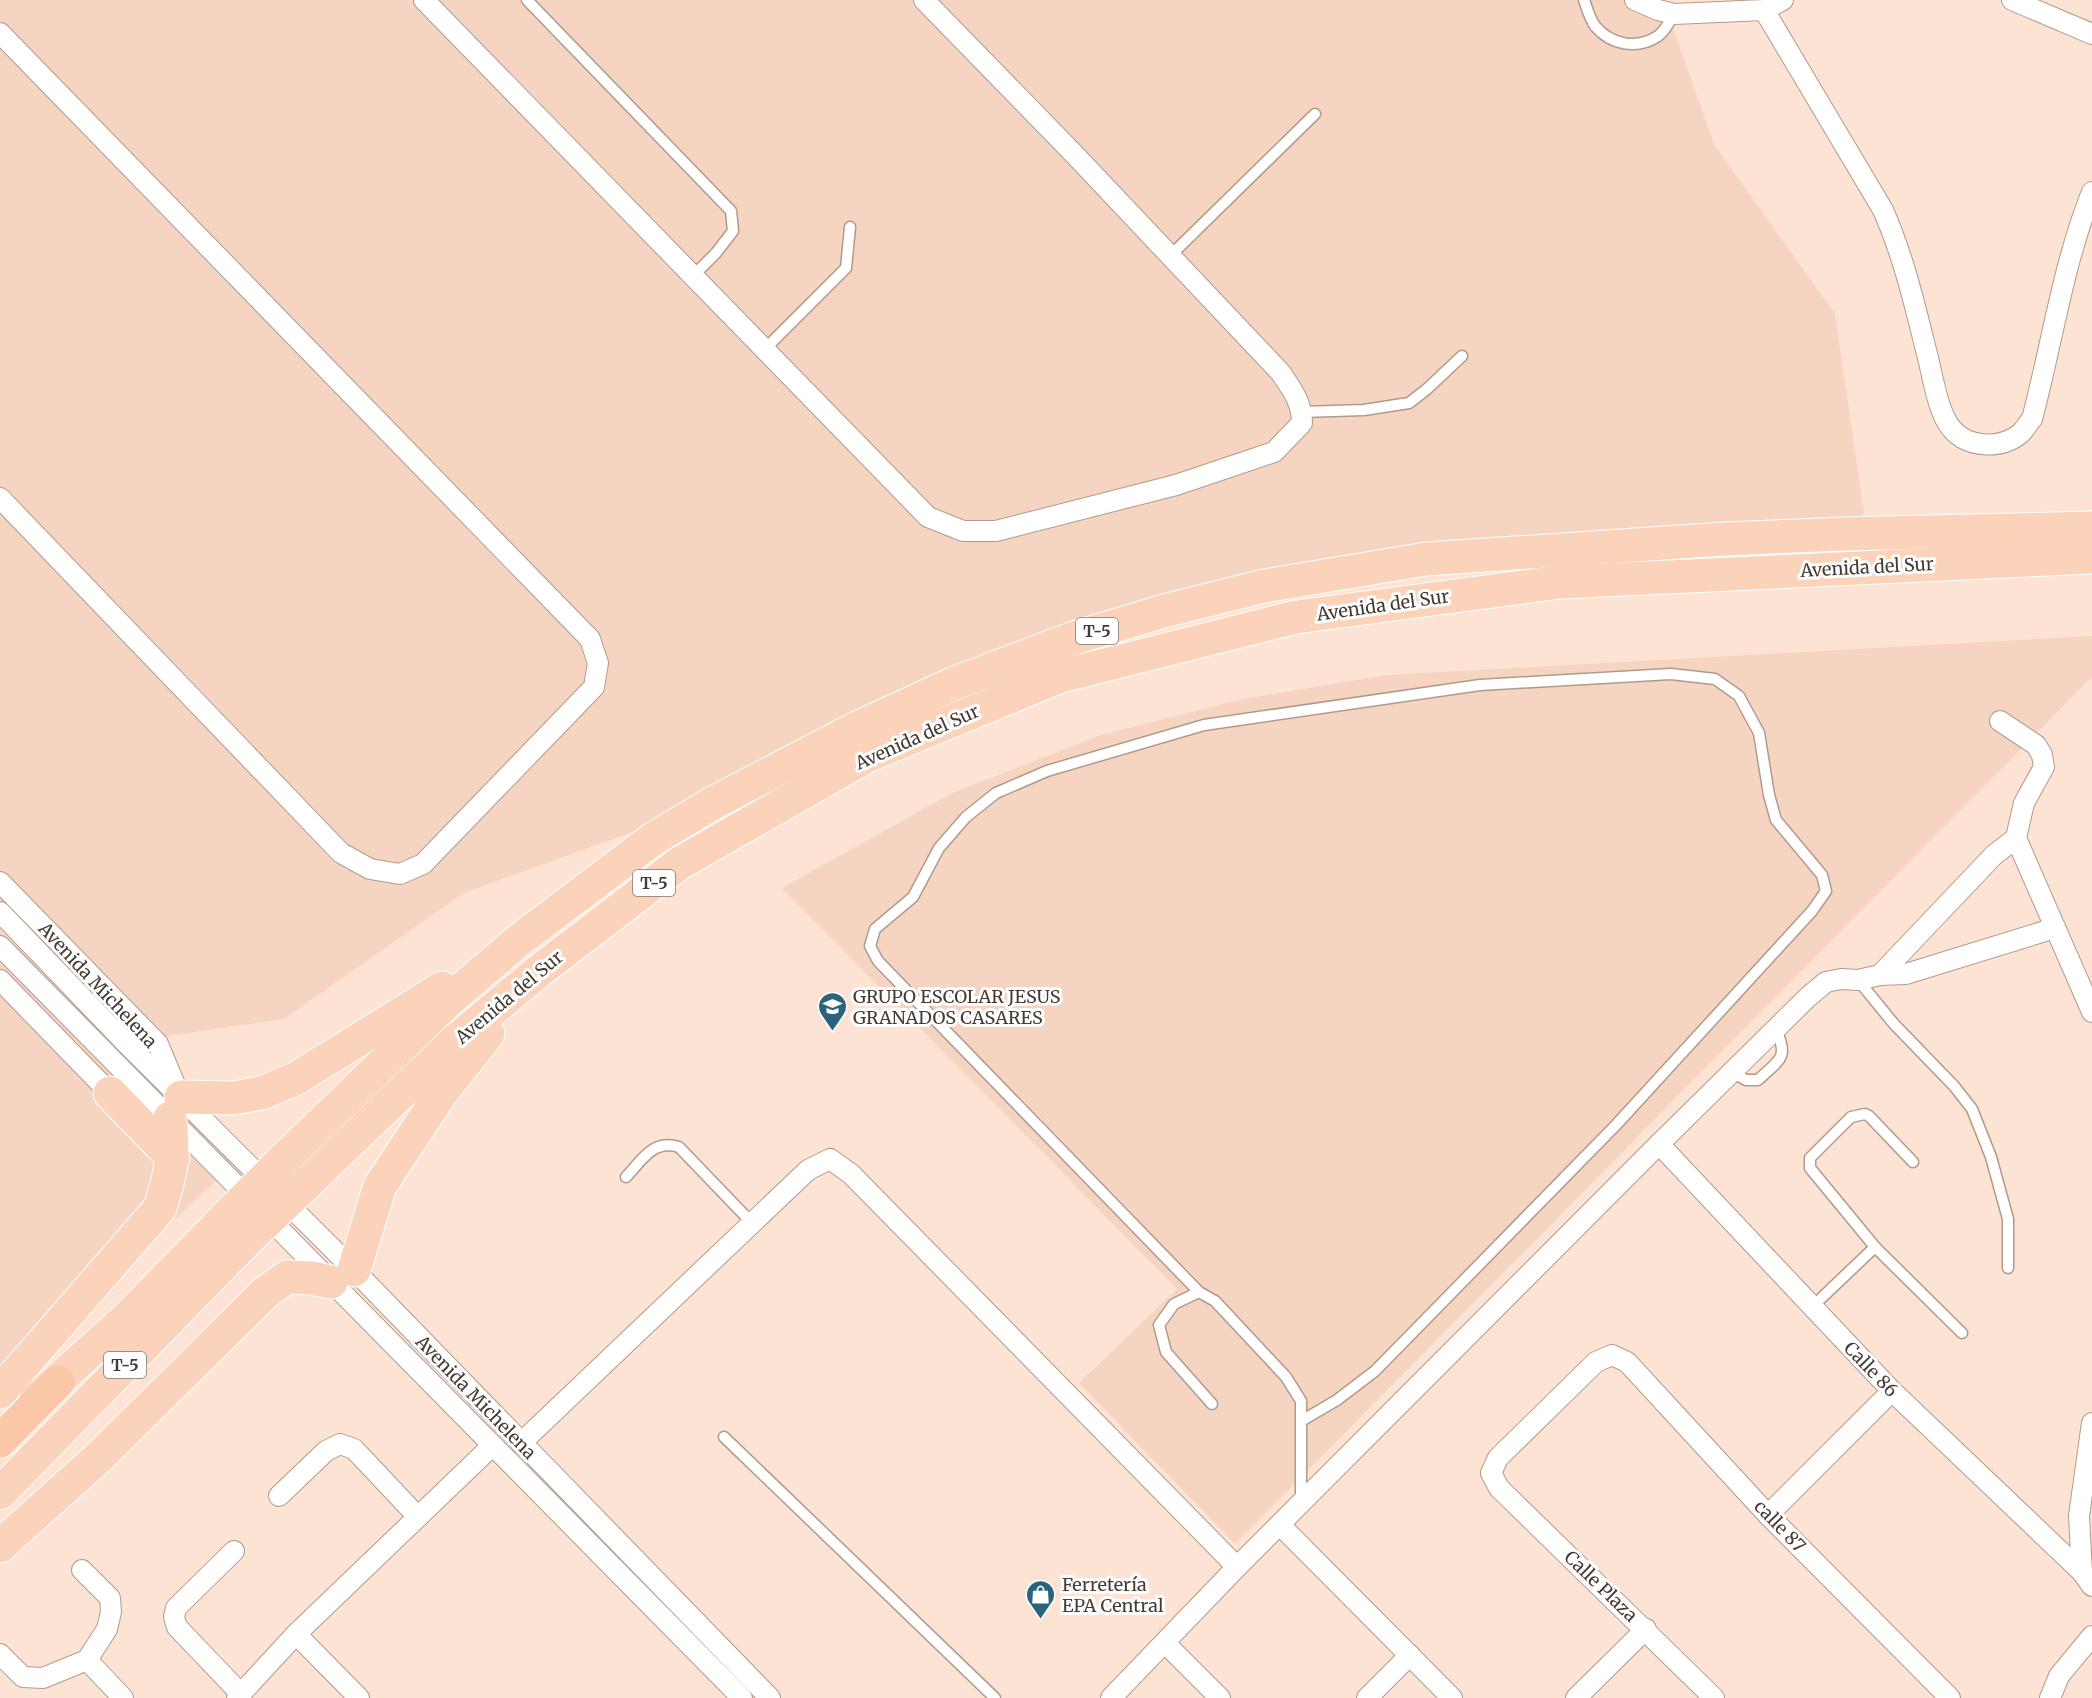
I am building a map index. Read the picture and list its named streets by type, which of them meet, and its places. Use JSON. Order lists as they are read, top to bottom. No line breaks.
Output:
{"streets":{"highway":["Avenida del Sur","T-5"],"street":["Avenida Michelena","Calle 86","calle 87","Calle Plaza"]},"crossings":[["calle 87","Calle Plaza"]],"places":{"school or university":["GRUPO ESCOLAR JESUS GRANADOS CASARES"],"shop":["Ferretería EPA Central"]}}
